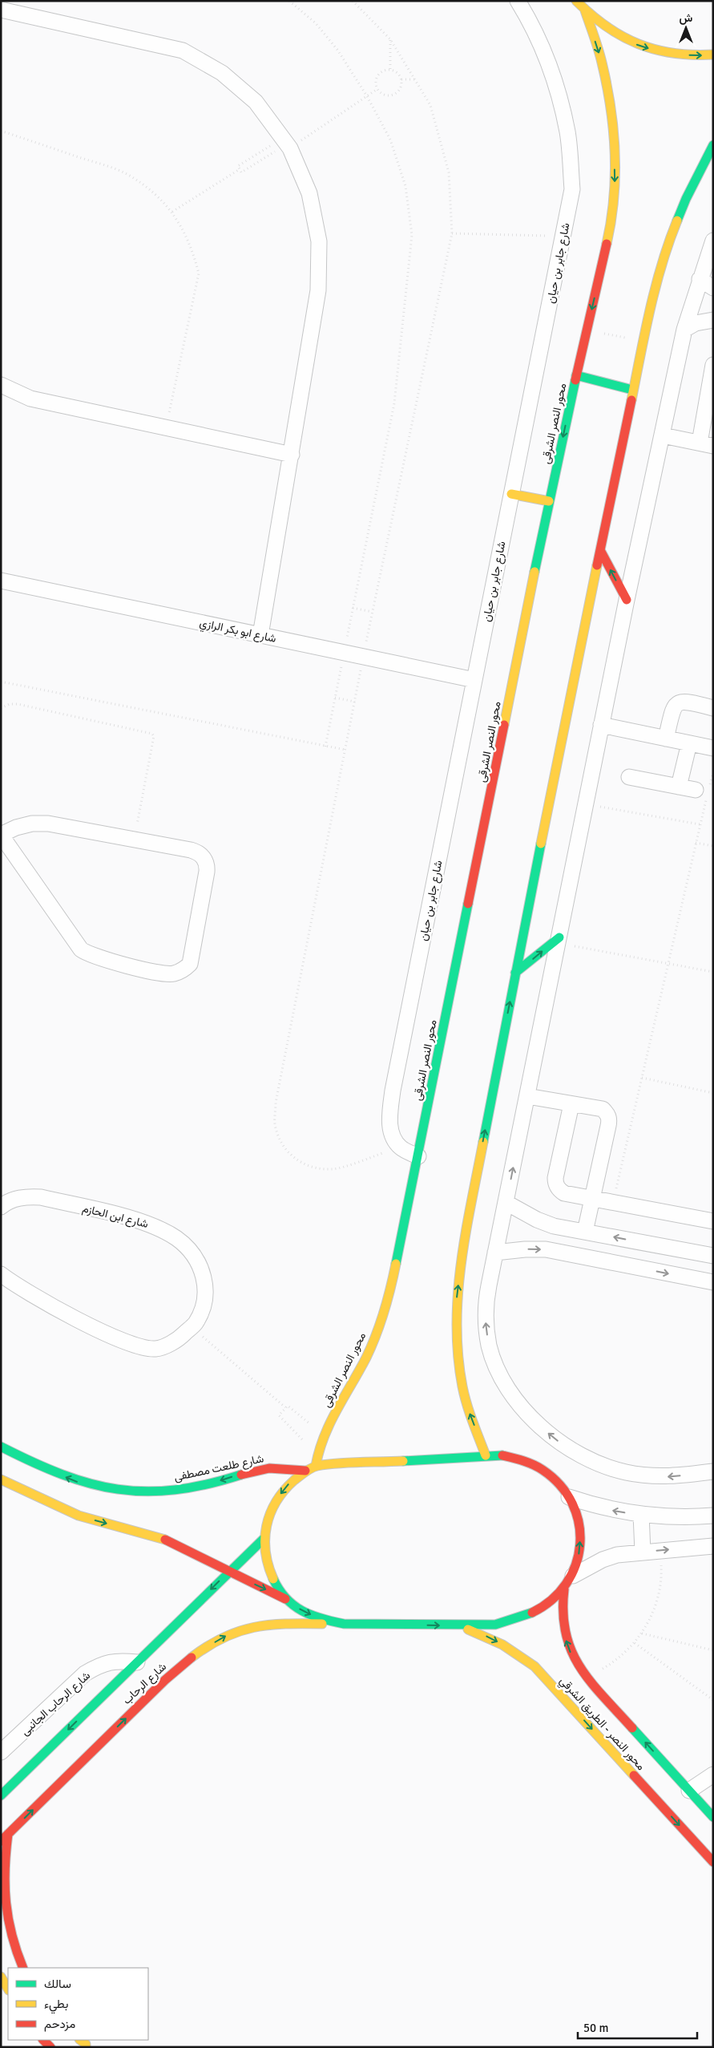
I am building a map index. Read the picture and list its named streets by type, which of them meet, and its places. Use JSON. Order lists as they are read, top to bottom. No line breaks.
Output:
{"streets":{"street":["شارع جابر بن حيان","محور النصر الشرقى","شارع ابو بكر الرازي","شارع ابن الحازم","شارع طلعت مصطفى","شارع الرحاب","شارع الرحاب الجانبى","محور النصر - الطريق الشرقي"]},"crossings":[["شارع جابر بن حيان","شارع ابو بكر الرازي"],["شارع الرحاب","شارع الرحاب الجانبى"]],"legend":["سالك","بطيء","مزدحم"],"scale_bar":"50 m","north":"top"}
